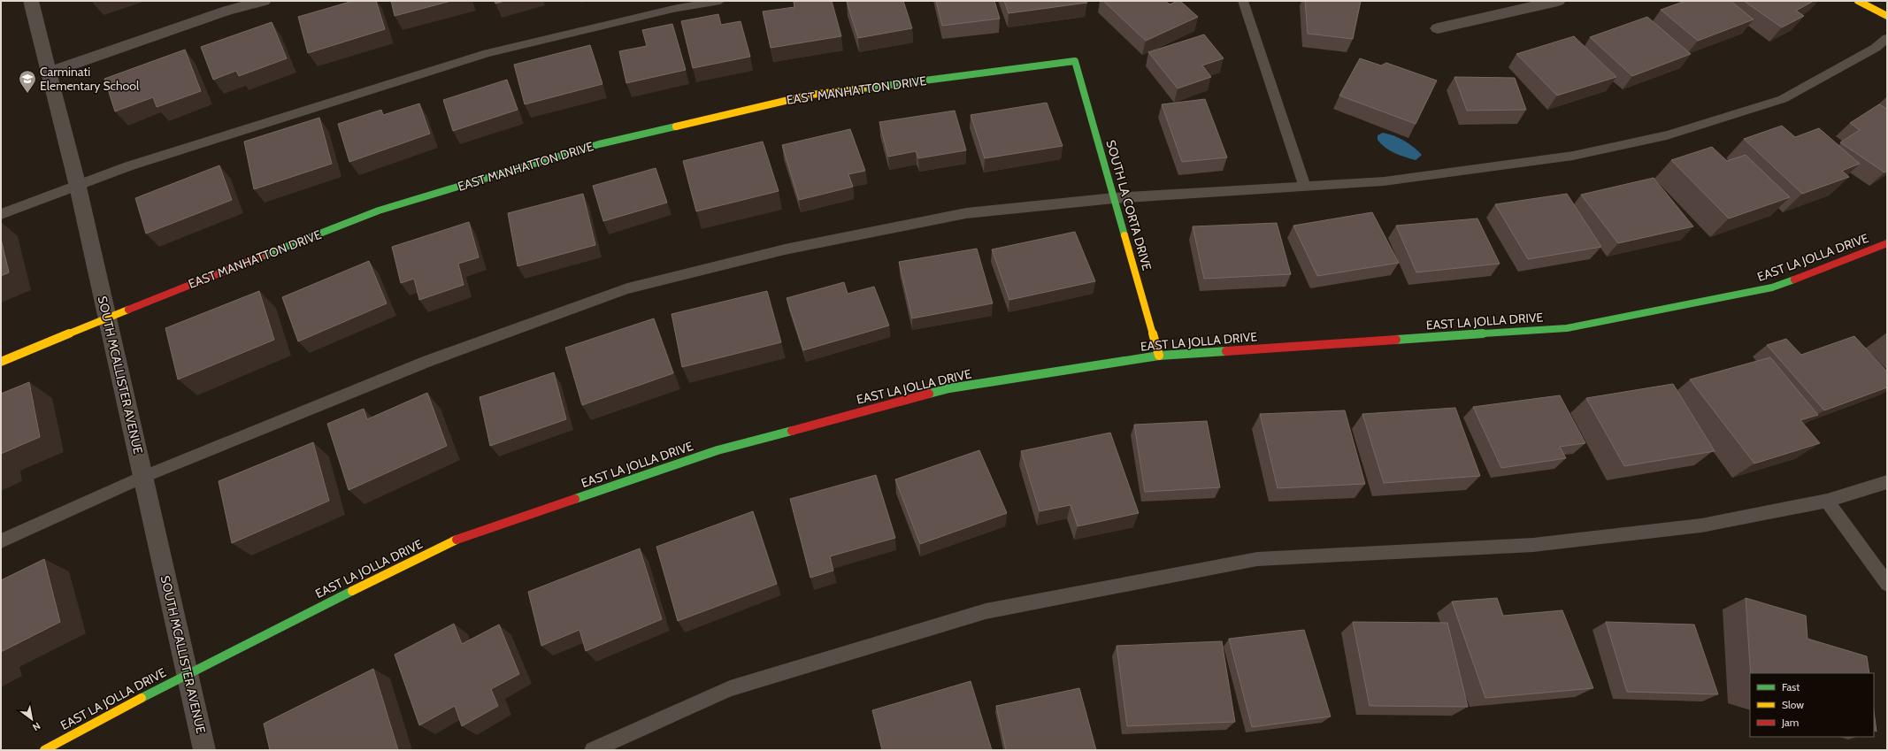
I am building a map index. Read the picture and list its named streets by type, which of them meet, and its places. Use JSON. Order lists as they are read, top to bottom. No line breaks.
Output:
{"streets":{"street":["EAST MANHATTON DRIVE","SOUTH LA CORTA DRIVE","EAST LA JOLLA DRIVE","SOUTH MCALLISTER AVENUE"]},"crossings":[["EAST MANHATTON DRIVE","SOUTH LA CORTA DRIVE"],["EAST MANHATTON DRIVE","SOUTH MCALLISTER AVENUE"],["SOUTH LA CORTA DRIVE","EAST LA JOLLA DRIVE"],["EAST LA JOLLA DRIVE","SOUTH MCALLISTER AVENUE"]],"places":{"school or university":["Carminati Elementary School"]},"legend":["Fast","Slow","Jam"],"north":"bottom right"}
